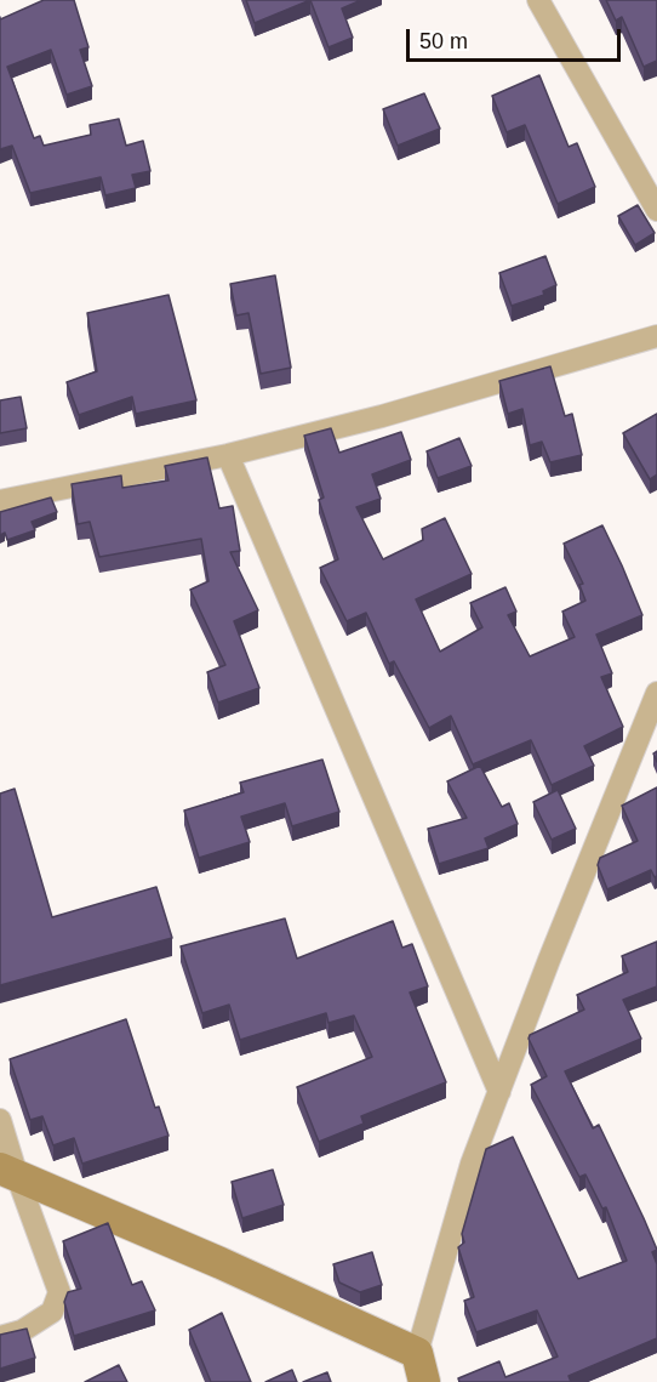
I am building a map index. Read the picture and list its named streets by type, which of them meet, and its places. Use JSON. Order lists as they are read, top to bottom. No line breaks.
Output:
{"scale_bar":"50 m"}
